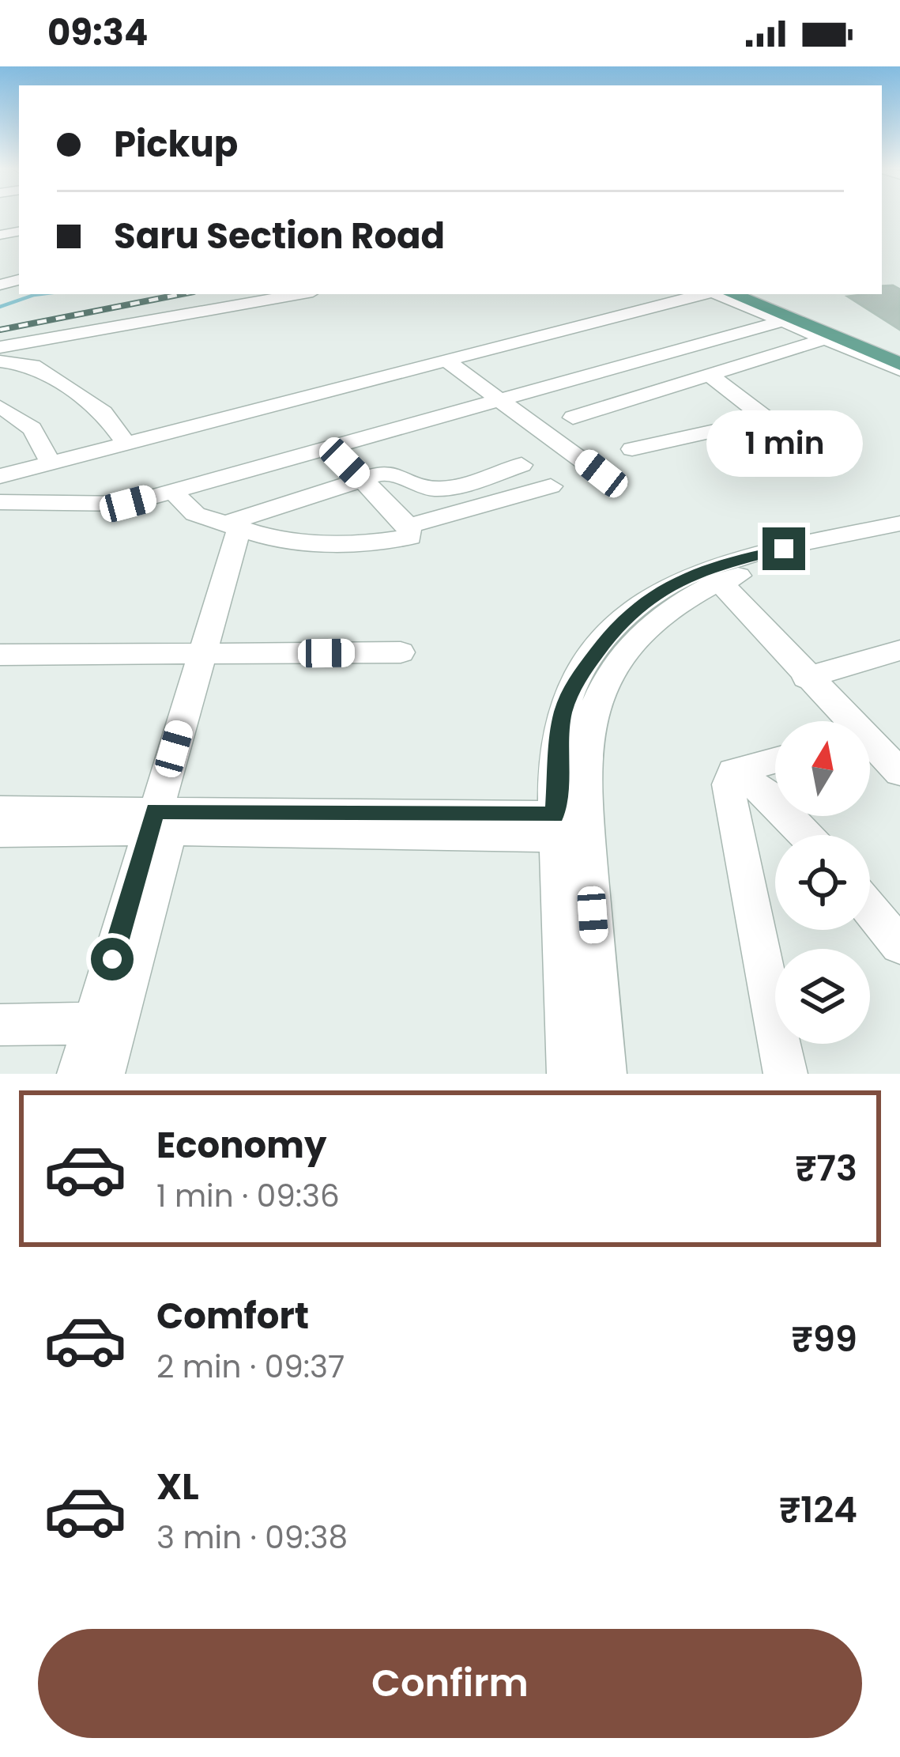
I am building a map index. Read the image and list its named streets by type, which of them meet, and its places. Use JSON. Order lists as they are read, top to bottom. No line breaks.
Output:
{"north":"top","page":{"status":"09:34","banner":["Pickup","Saru Section Road"],"bubble":"1 min","list":[{"name":"Economy","note":"1 min · 09:36","value":"₹73"},{"name":"Comfort","note":"2 min · 09:37","value":"₹99"},{"name":"XL","note":"3 min · 09:38","value":"₹124"}],"buttons":"Confirm"}}
